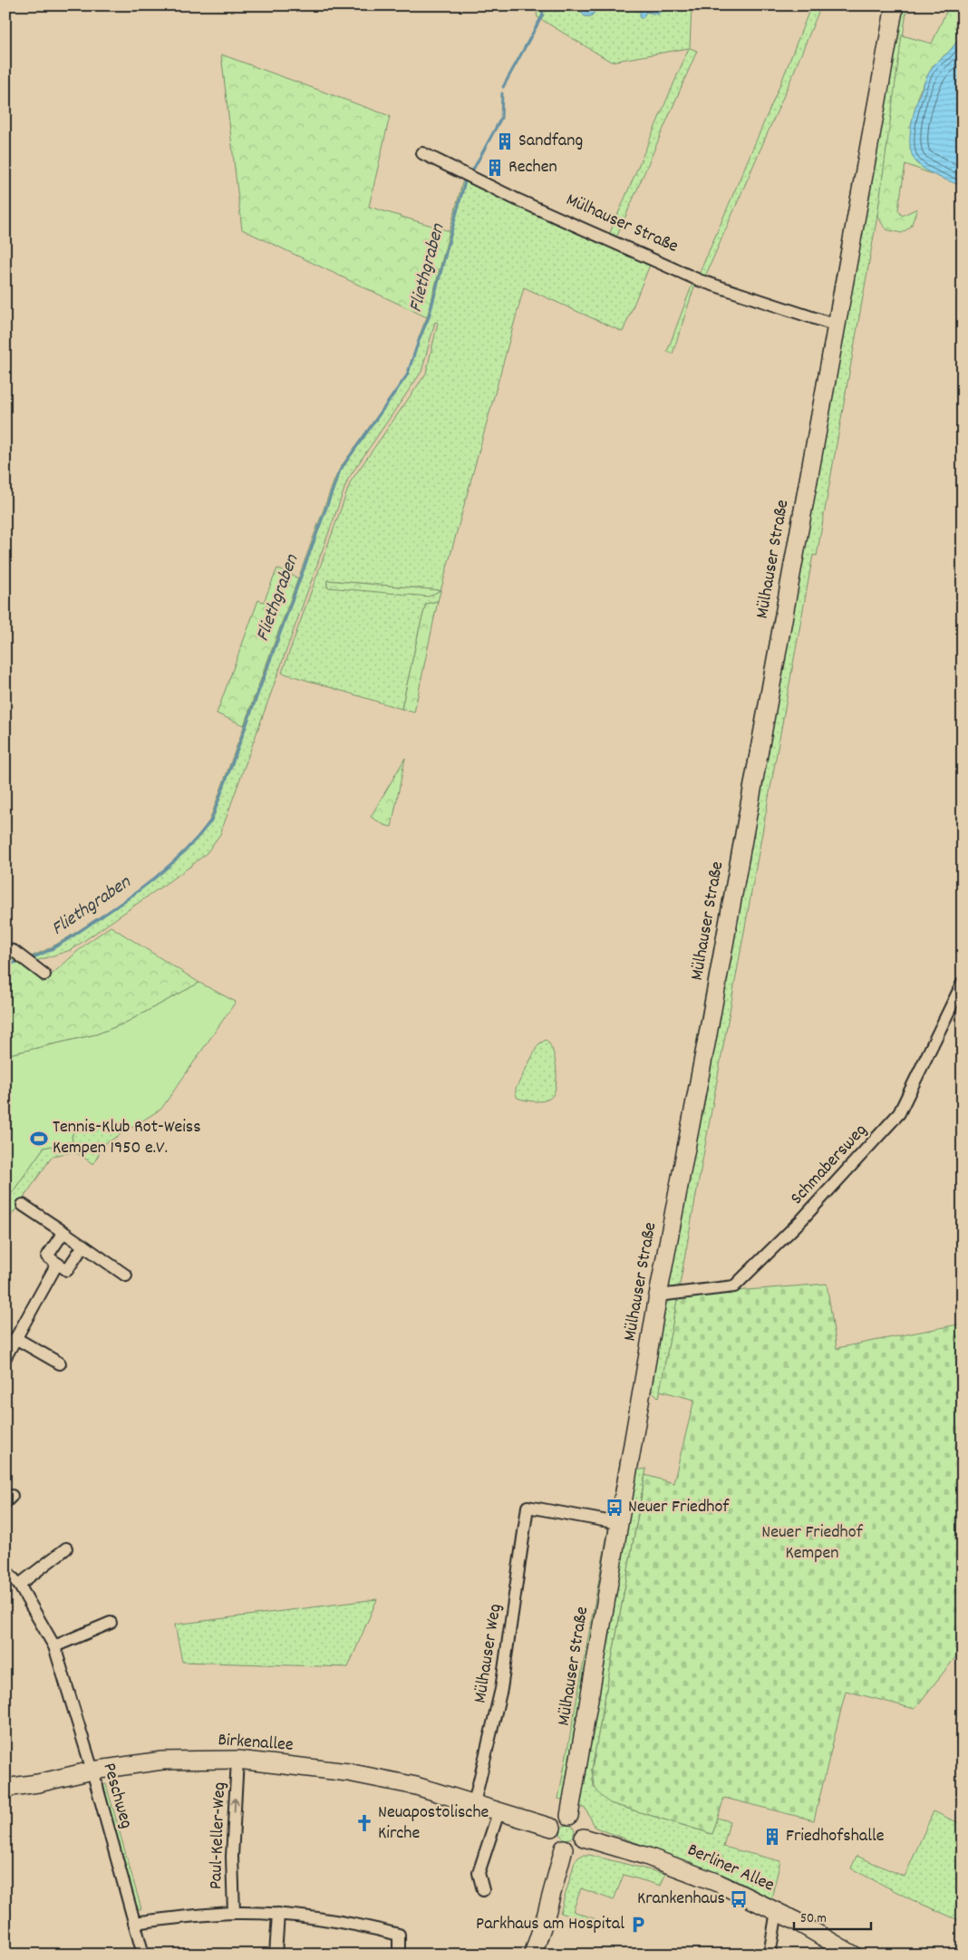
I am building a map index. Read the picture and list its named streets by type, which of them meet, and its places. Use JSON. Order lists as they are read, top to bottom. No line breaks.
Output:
{"streets":{"street":["Mülhauser Straße","Schmabersweg","Mülhauser Weg","Birkenallee","Peschweg","Paul-Keller-Weg","Berliner Allee"]},"crossings":[["Mülhauser Straße","Schmabersweg"],["Mülhauser Straße","Mülhauser Weg"],["Mülhauser Straße","Birkenallee"],["Mülhauser Straße","Berliner Allee"],["Mülhauser Weg","Birkenallee"],["Birkenallee","Peschweg"],["Birkenallee","Paul-Keller-Weg"],["Birkenallee","Berliner Allee"]],"one_way":["Paul-Keller-Weg"],"water":["Fliethgraben"],"parks":["Neuer Friedhof Kempen"],"places":{"building":["Sandfang","Rechen","Friedhofshalle"],"sports":["Tennis-Klub Rot-Weiss Kempen 1950 e.V."],"bus stop":["Neuer Friedhof","Krankenhaus"],"church":["Neuapostolische Kirche"],"parking":["Parkhaus am Hospital"]},"scale_bar":"50 m"}
